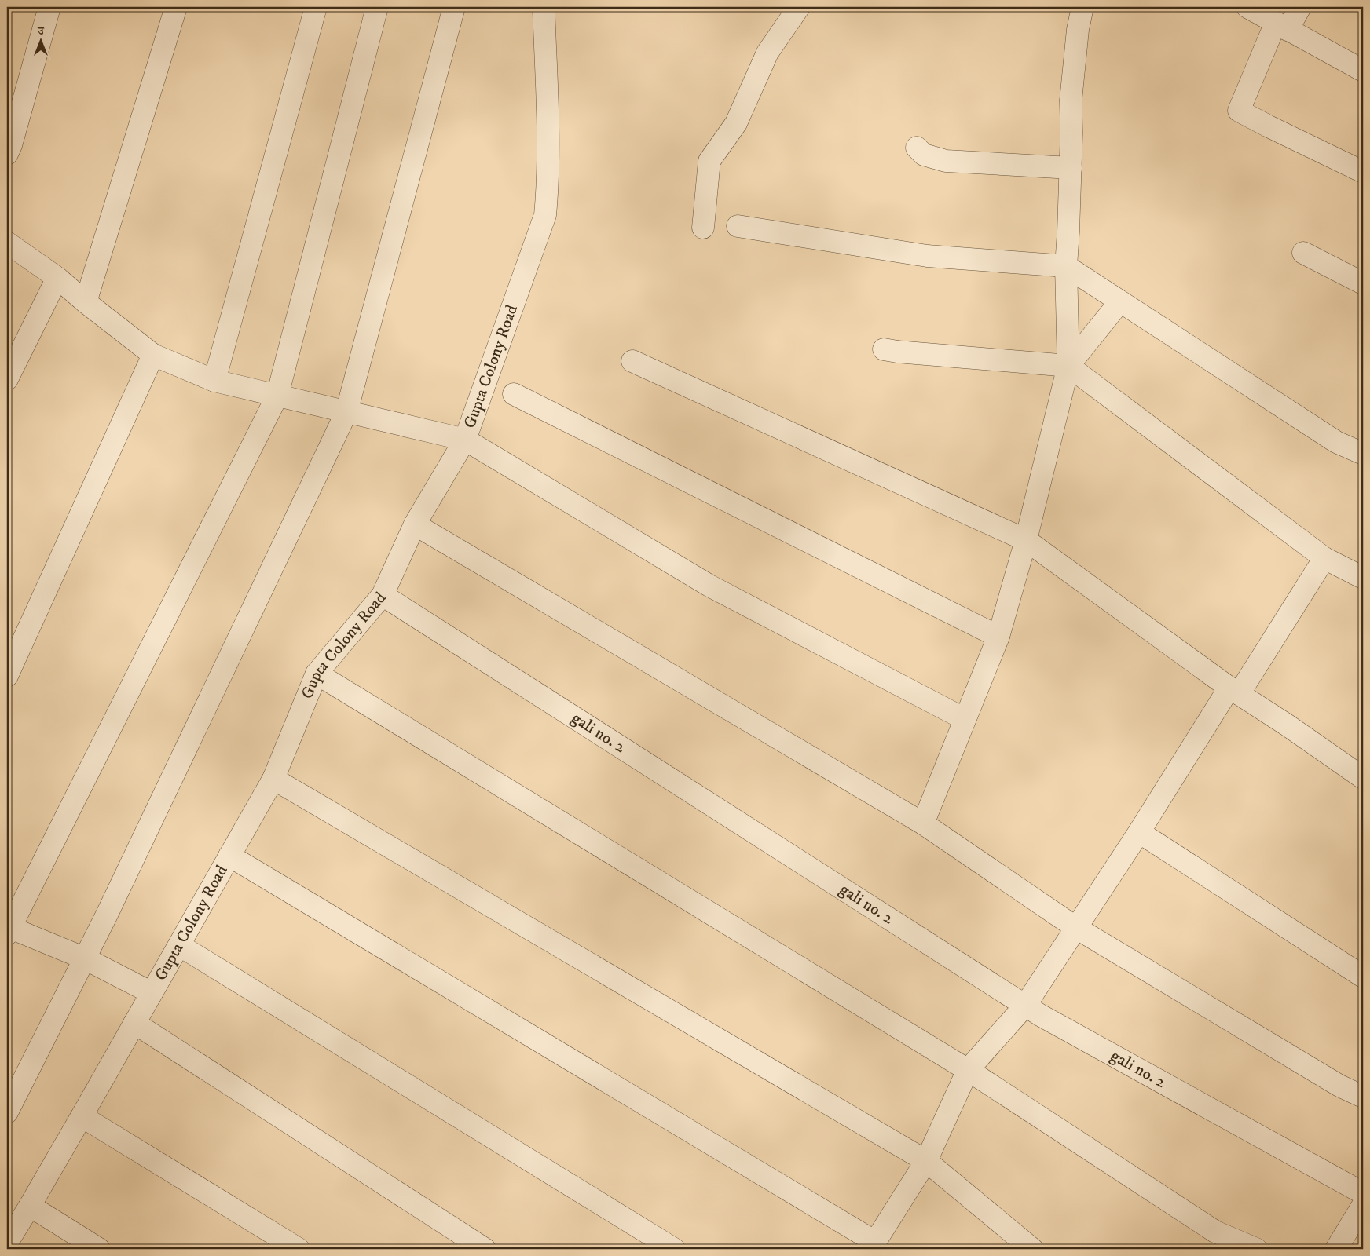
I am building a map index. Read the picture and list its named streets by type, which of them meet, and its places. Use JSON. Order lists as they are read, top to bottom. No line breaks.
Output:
{"streets":{"street":["Gupta Colony Road","gali no. 2"]},"crossings":[["Gupta Colony Road","gali no. 2"]],"north":"top"}
